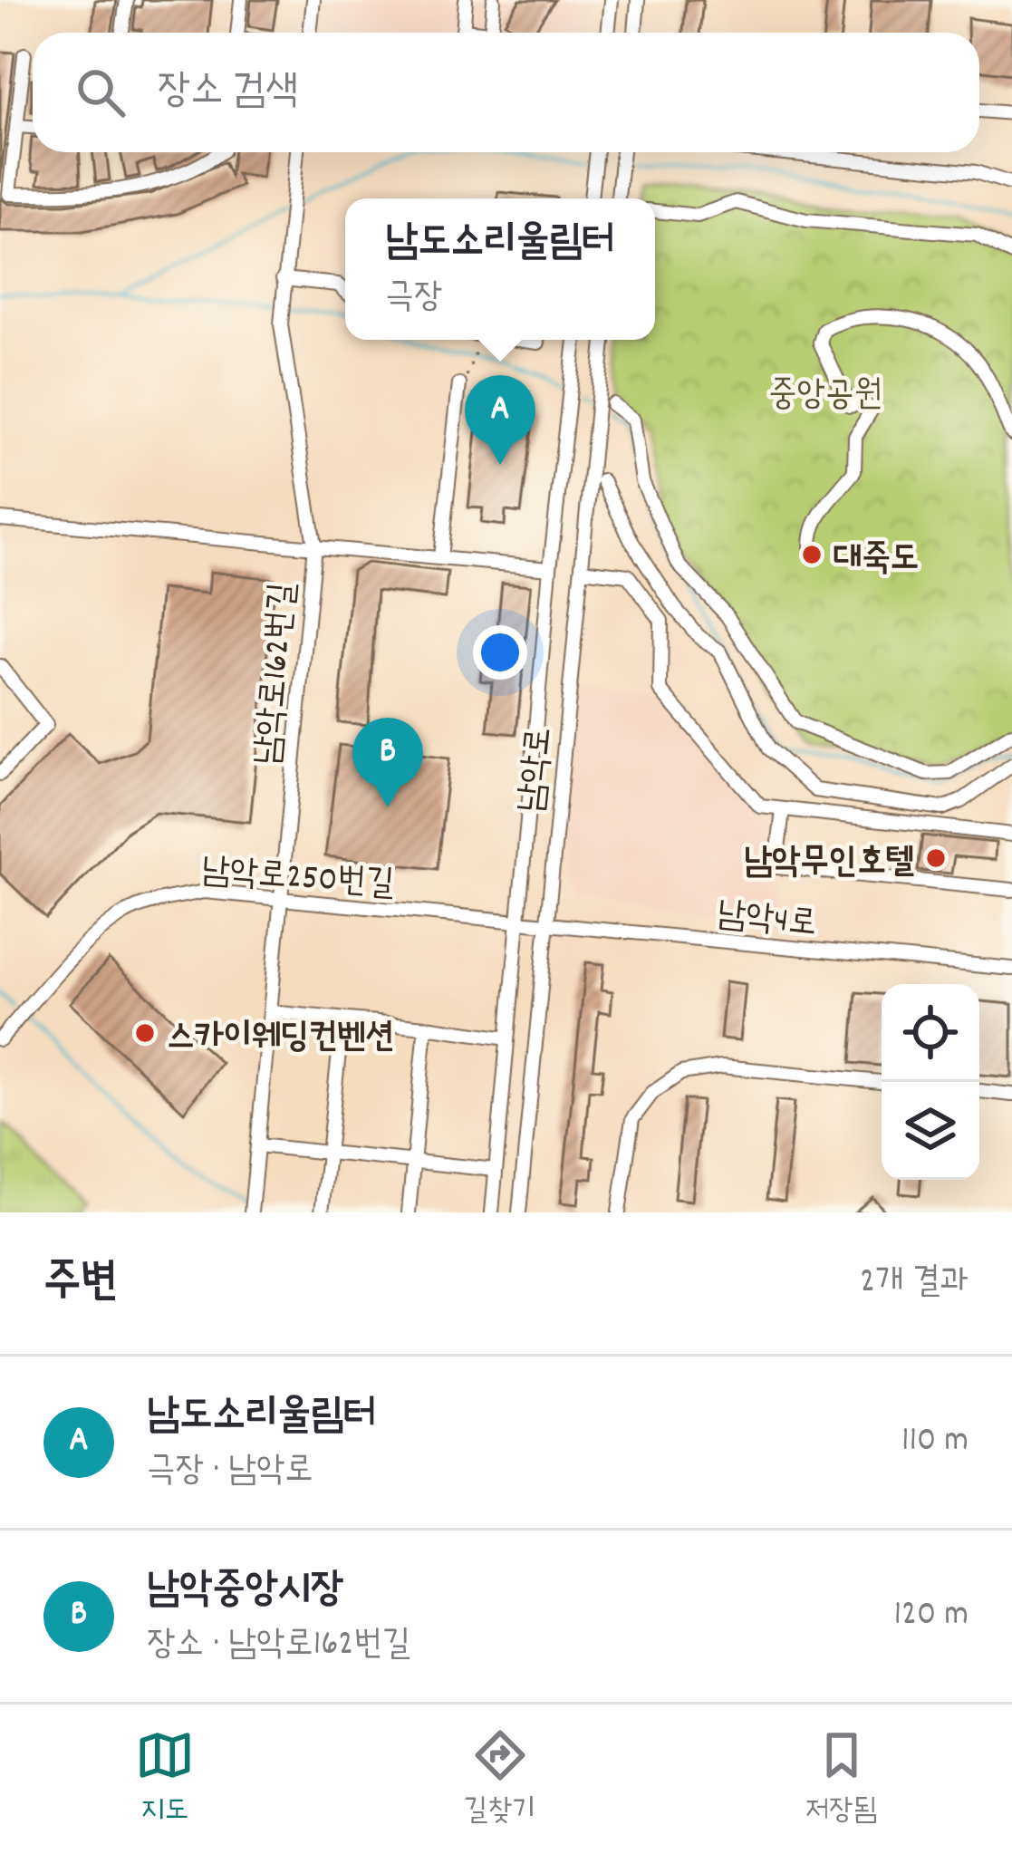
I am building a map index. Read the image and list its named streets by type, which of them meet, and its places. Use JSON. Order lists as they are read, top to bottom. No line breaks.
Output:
{"streets":{"street":["남악로162번길","남악로","남악로250번길","남악4로"]},"crossings":[["남악로162번길","남악로250번길"],["남악로","남악로250번길"],["남악로","남악4로"],["남악로250번길","남악4로"]],"parks":["중앙공원"],"places":["대죽도","남악무인호텔","스카이웨딩컨벤션"],"page":{"search":"장소 검색","popup":["남도소리울림터","극장"],"pins":["A","B"],"heading":["주변","2개 결과"],"list":[{"mark":"A","name":"남도소리울림터","note":"극장 · 남악로","value":"110 m"},{"mark":"B","name":"남악중앙시장","note":"장소 · 남악로162번길","value":"120 m"}],"nav":["지도","길찾기","저장됨"]}}
